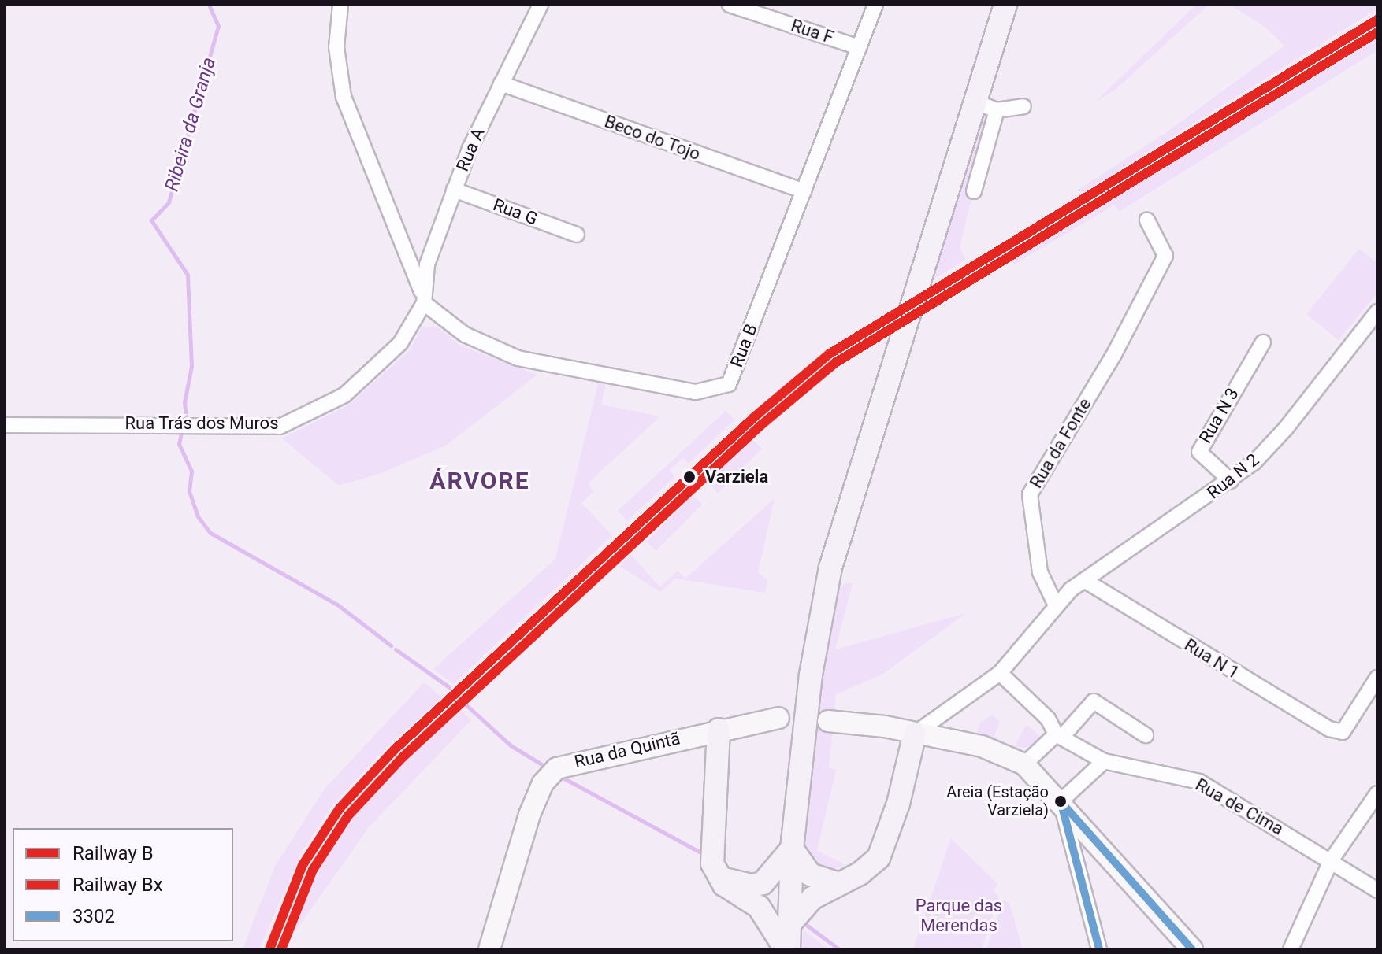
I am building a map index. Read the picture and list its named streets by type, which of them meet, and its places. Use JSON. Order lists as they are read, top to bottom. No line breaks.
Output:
{"streets":{"street":["Rua F","Beco do Tojo","Rua A","Rua G","Rua B","Rua N 3","Rua Trás dos Muros","Rua da Fonte","Rua N 2","Rua N 1","Rua da Quintã","Rua de Cima"]},"crossings":[["Rua F","Rua B"],["Beco do Tojo","Rua A"],["Beco do Tojo","Rua B"],["Rua A","Rua G"],["Rua A","Rua B"],["Rua A","Rua Trás dos Muros"],["Rua B","Rua Trás dos Muros"],["Rua N 3","Rua N 2"],["Rua da Fonte","Rua N 2"],["Rua N 2","Rua N 1"]],"districts":["ÁRVORE"],"water":["Ribeira da Granja"],"parks":["Parque das Merendas"],"places":["Varziela","Areia (Estação Varziela)"],"lines":["rail line B","rail line Bx","transit line 3302"],"legend":["Railway B","Railway Bx","3302"]}
